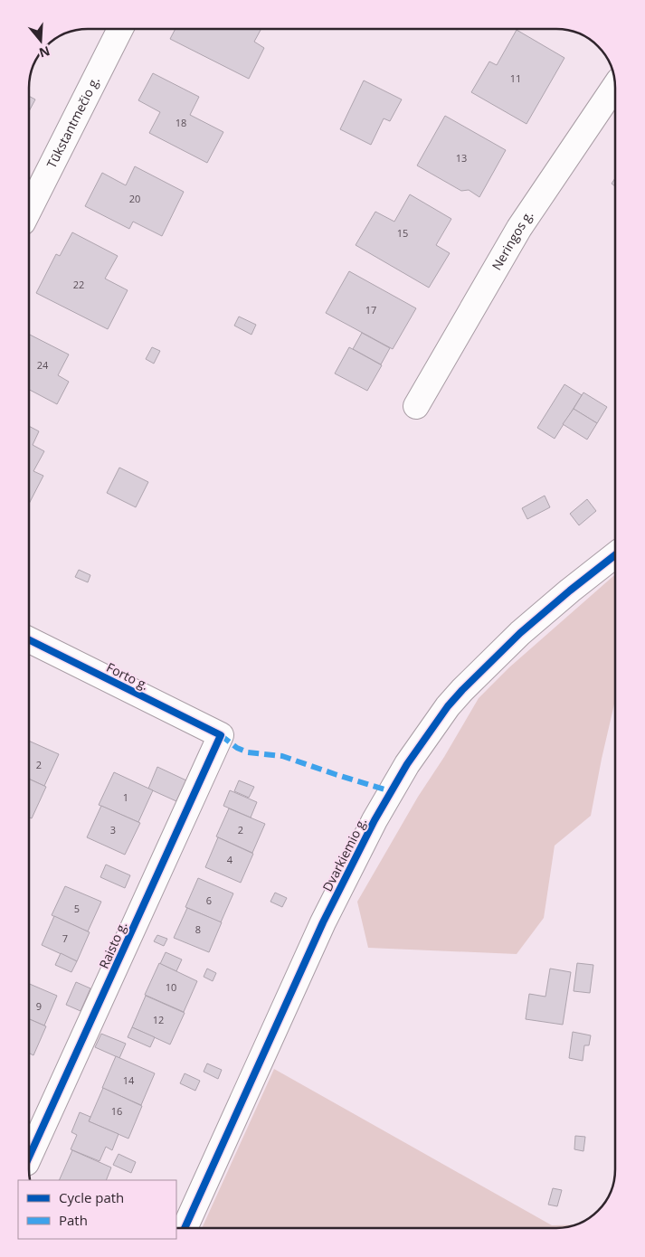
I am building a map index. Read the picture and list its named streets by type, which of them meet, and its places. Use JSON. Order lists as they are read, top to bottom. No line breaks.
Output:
{"streets":{"street":["Tūkstantmečio g.","Neringos g.","Forto g.","Dvarkiemio g.","Raisto g."]},"crossings":[["Forto g.","Raisto g."]],"house_numbers":["11","18","13","20","15","22","17","24","2","1","3","2","4","6","5","8","7","10","9","12","14","16"],"legend":["Cycle path","Path"],"north":"bottom"}
